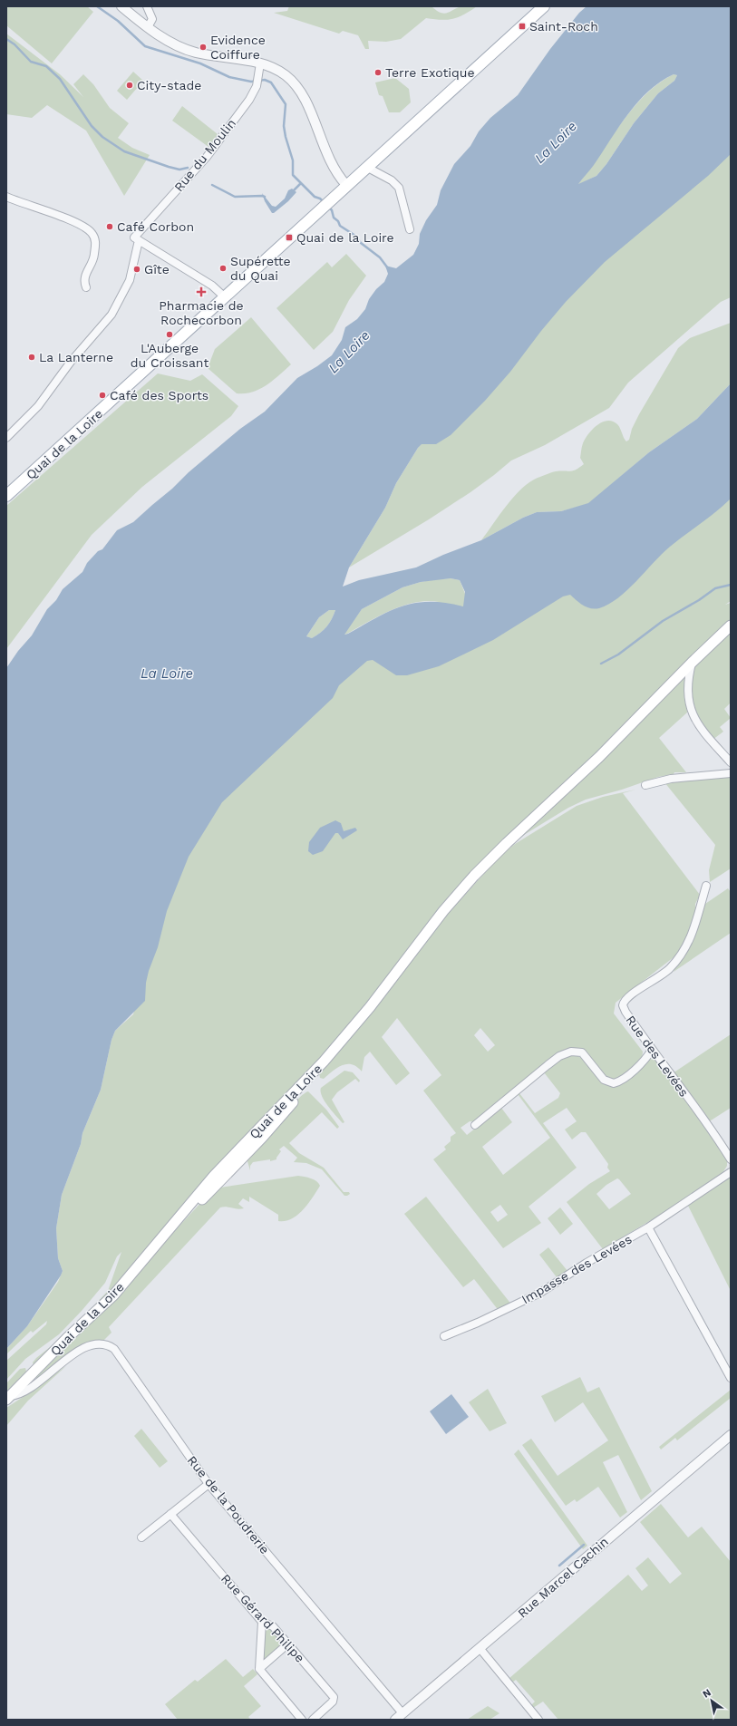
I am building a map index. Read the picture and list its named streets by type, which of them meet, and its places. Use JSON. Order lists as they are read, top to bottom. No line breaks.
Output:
{"streets":{"main road":["Quai de la Loire"],"street":["Rue du Moulin","Rue des Levées","Impasse des Levées","Rue de la Poudrerie","Rue Marcel Cachin","Rue Gérard Philipe"]},"crossings":[["Quai de la Loire","Rue de la Poudrerie"],["Rue de la Poudrerie","Rue Marcel Cachin"]],"water":["La Loire"],"places":{"transit":["Saint-Roch","Quai de la Loire"],"other":["Evidence Coiffure","Terre Exotique","City-stade","Café Corbon","Supérette du Quai","Gîte","L'Auberge du Croissant","La Lanterne","Café des Sports"],"health":["Pharmacie de Rochecorbon"]},"north":"top left"}
